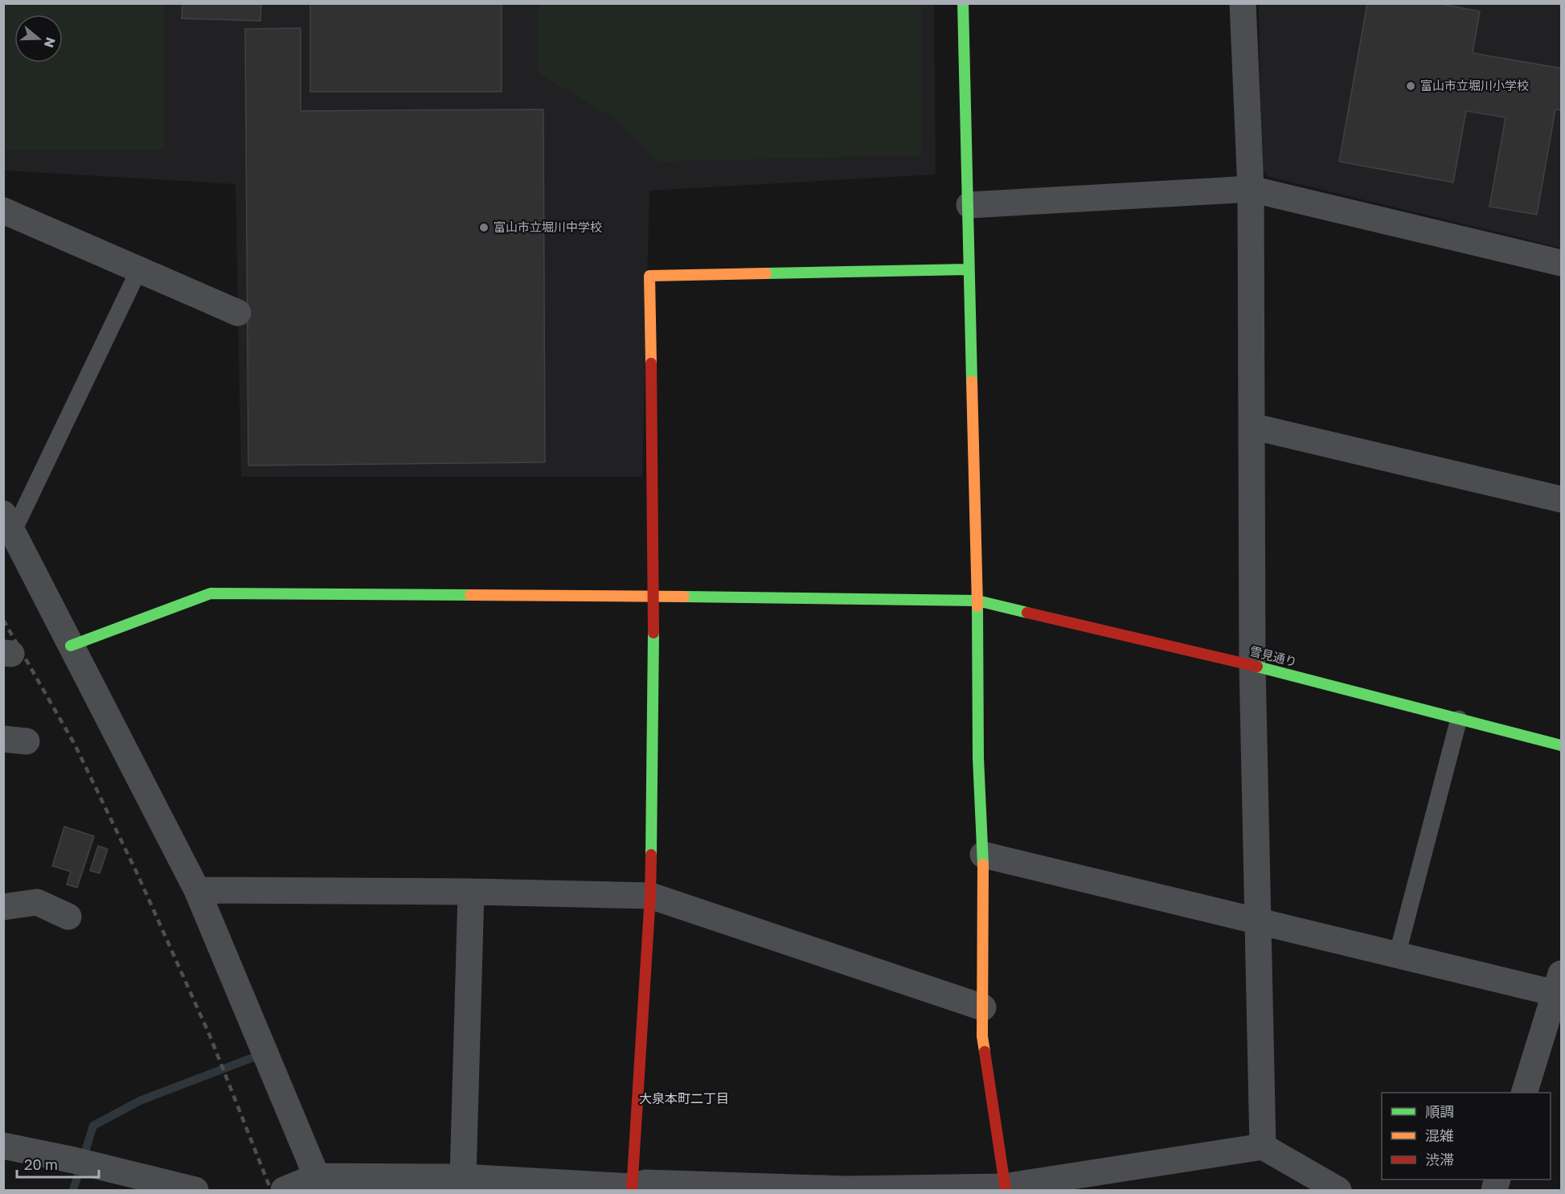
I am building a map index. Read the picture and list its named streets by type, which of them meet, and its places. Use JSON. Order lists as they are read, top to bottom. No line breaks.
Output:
{"streets":{"street":["雪見通り"]},"districts":["大泉本町二丁目"],"places":["富山市立堀川小学校","富山市立堀川中学校"],"legend":["順調","混雑","渋滞"],"scale_bar":"20 m","north":"right"}
